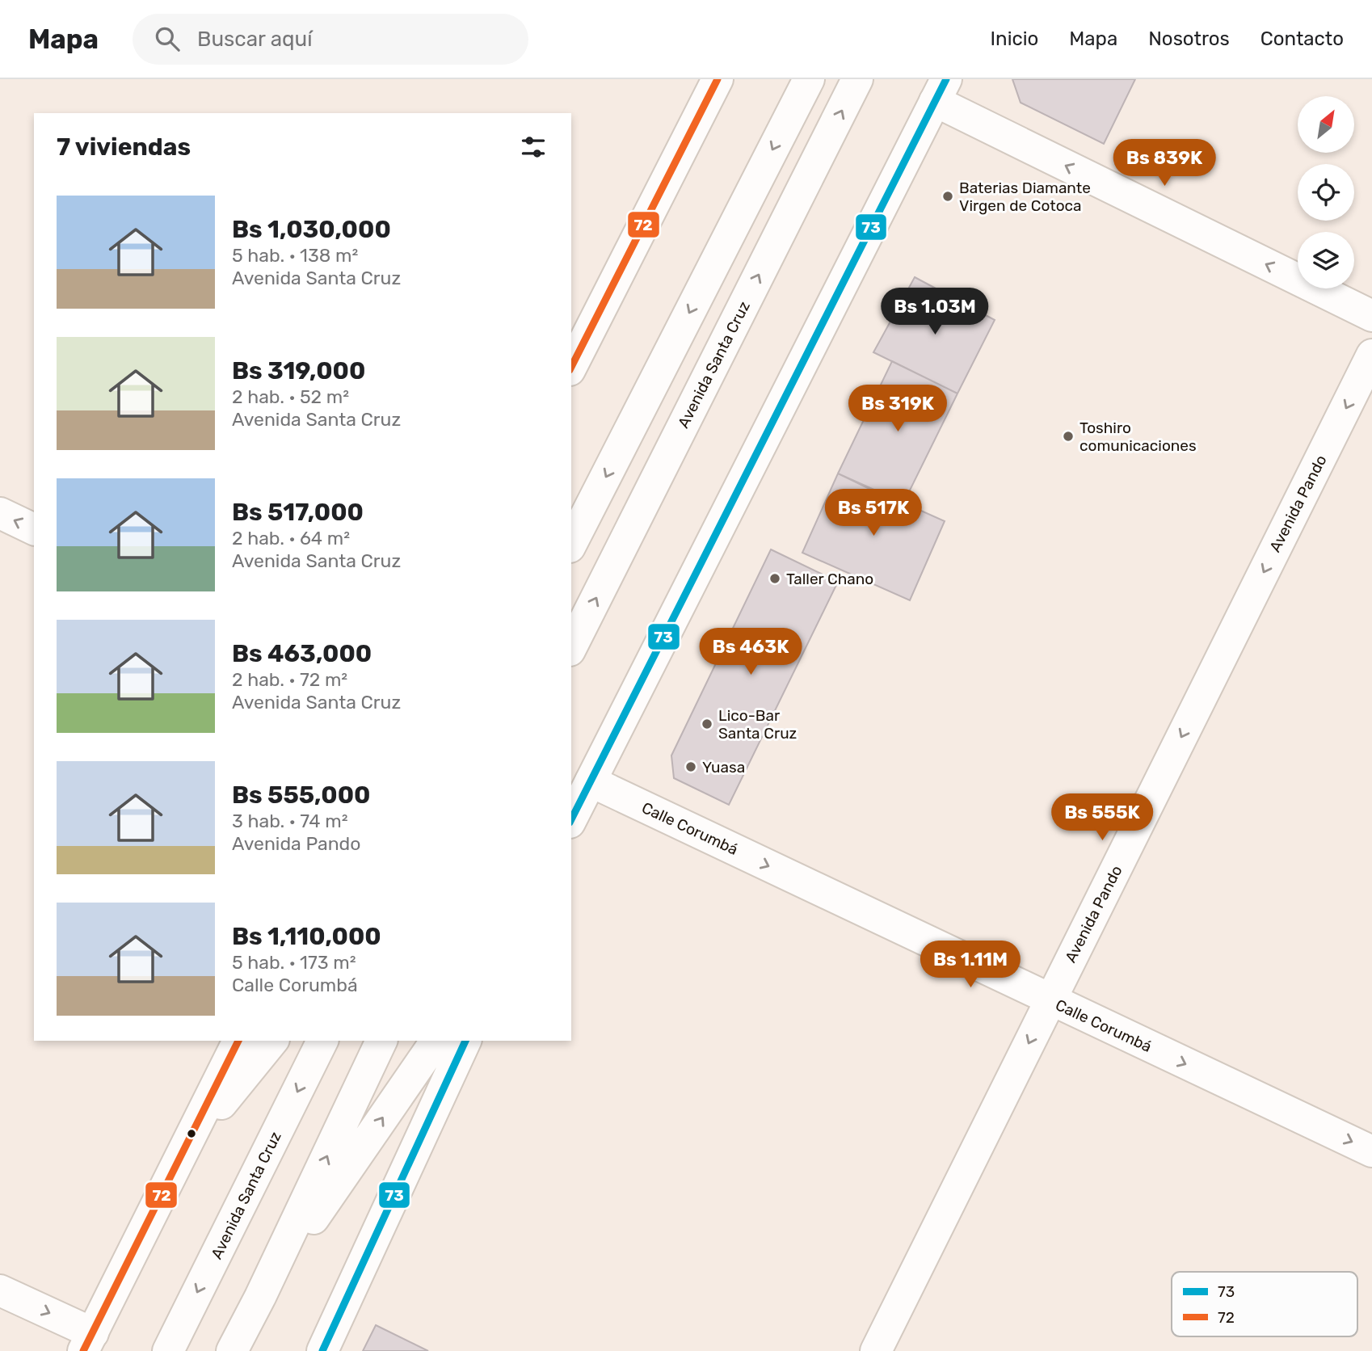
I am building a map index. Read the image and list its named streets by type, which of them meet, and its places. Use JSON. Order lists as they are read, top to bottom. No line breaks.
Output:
{"streets":{"main road":["Avenida Santa Cruz","Avenida Pando","Calle Corumbá"]},"crossings":[["Avenida Pando","Calle Corumbá"]],"one_way":["Avenida Pando","Calle Corumbá"],"places":["Baterias Diamante Virgen de Cotoca","Toshiro comunicaciones","Taller Chano","Lico-Bar Santa Cruz","Yuasa"],"lines":["transit line 73","transit line 72"],"legend":["73","72"],"north":"top right","page":{"header":"Mapa","search":"Buscar aquí","nav":["Inicio","Mapa","Nosotros","Contacto"],"heading":"7 viviendas","price":["Bs 839K","Bs 1.03M","Bs 319K","Bs 517K","Bs 463K","Bs 555K","Bs 1.11M"],"list":[{"name":"Bs 1,030,000","note":"5 hab. · 138 m² · Avenida Santa Cruz"},{"name":"Bs 319,000","note":"2 hab. · 52 m² · Avenida Santa Cruz"},{"name":"Bs 517,000","note":"2 hab. · 64 m² · Avenida Santa Cruz"},{"name":"Bs 463,000","note":"2 hab. · 72 m² · Avenida Santa Cruz"},{"name":"Bs 555,000","note":"3 hab. · 74 m² · Avenida Pando"},{"name":"Bs 1,110,000","note":"5 hab. · 173 m² · Calle Corumbá"}]}}
